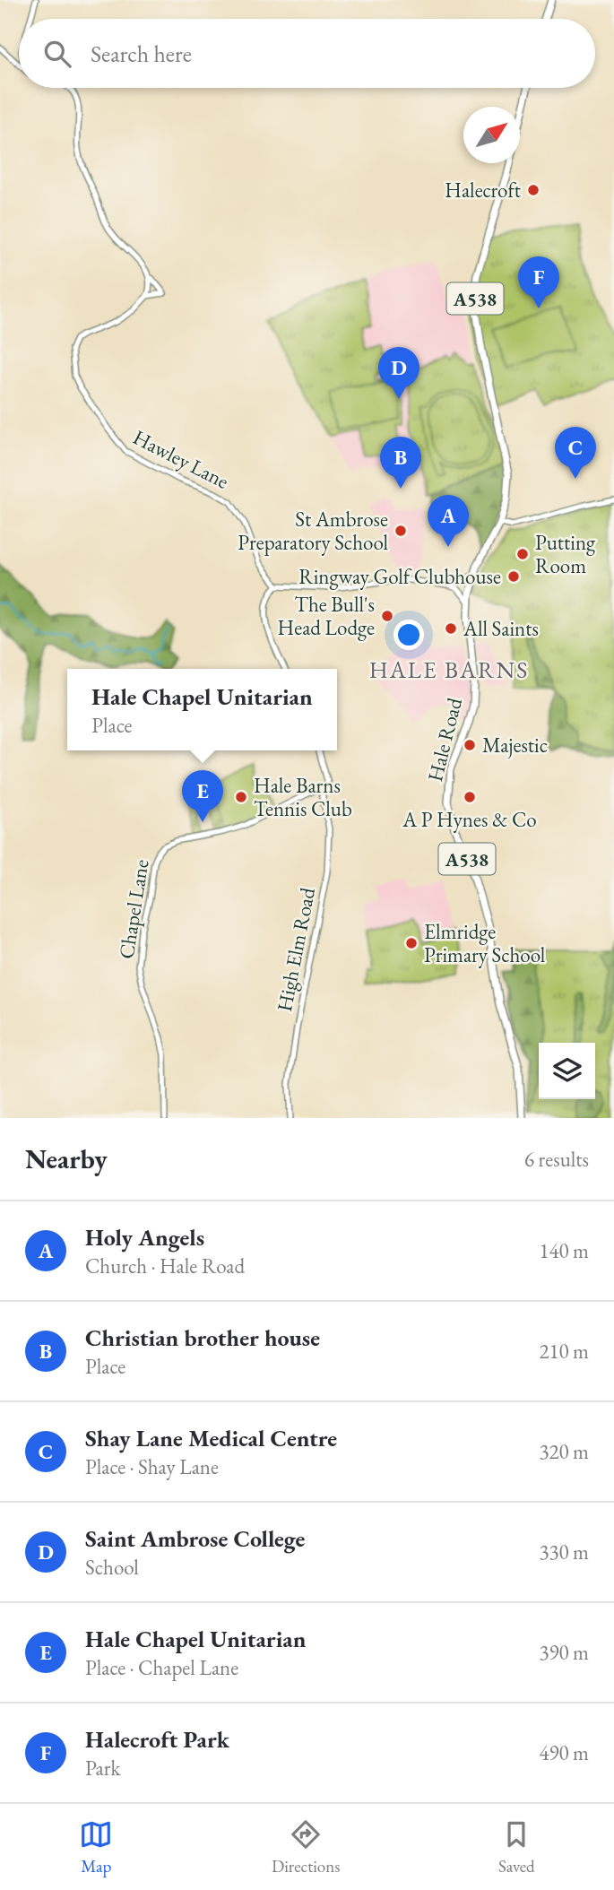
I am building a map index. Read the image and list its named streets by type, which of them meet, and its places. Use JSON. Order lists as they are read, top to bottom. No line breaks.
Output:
{"streets":{"main road":["A538","Hale Road"],"street":["Hawley Lane","Chapel Lane","High Elm Road"]},"crossings":[["Chapel Lane","High Elm Road"]],"districts":["HALE BARNS"],"places":["Halecroft","St Ambrose Preparatory School","Putting Room","Ringway Golf Clubhouse","The Bull's Head Lodge","All Saints","Majestic","Hale Barns Tennis Club","A P Hynes & Co","Elmridge Primary School"],"north":"top right","page":{"search":"Search here","pins":["F","D","C","B","A","E"],"popup":["Hale Chapel Unitarian","Place"],"heading":["Nearby","6 results"],"list":[{"mark":"A","name":"Holy Angels","note":"Church · Hale Road","value":"140 m"},{"mark":"B","name":"Christian brother house","note":"Place","value":"210 m"},{"mark":"C","name":"Shay Lane Medical Centre","note":"Place · Shay Lane","value":"320 m"},{"mark":"D","name":"Saint Ambrose College","note":"School","value":"330 m"},{"mark":"E","name":"Hale Chapel Unitarian","note":"Place · Chapel Lane","value":"390 m"},{"mark":"F","name":"Halecroft Park","note":"Park","value":"490 m"}],"nav":["Map","Directions","Saved"]}}
